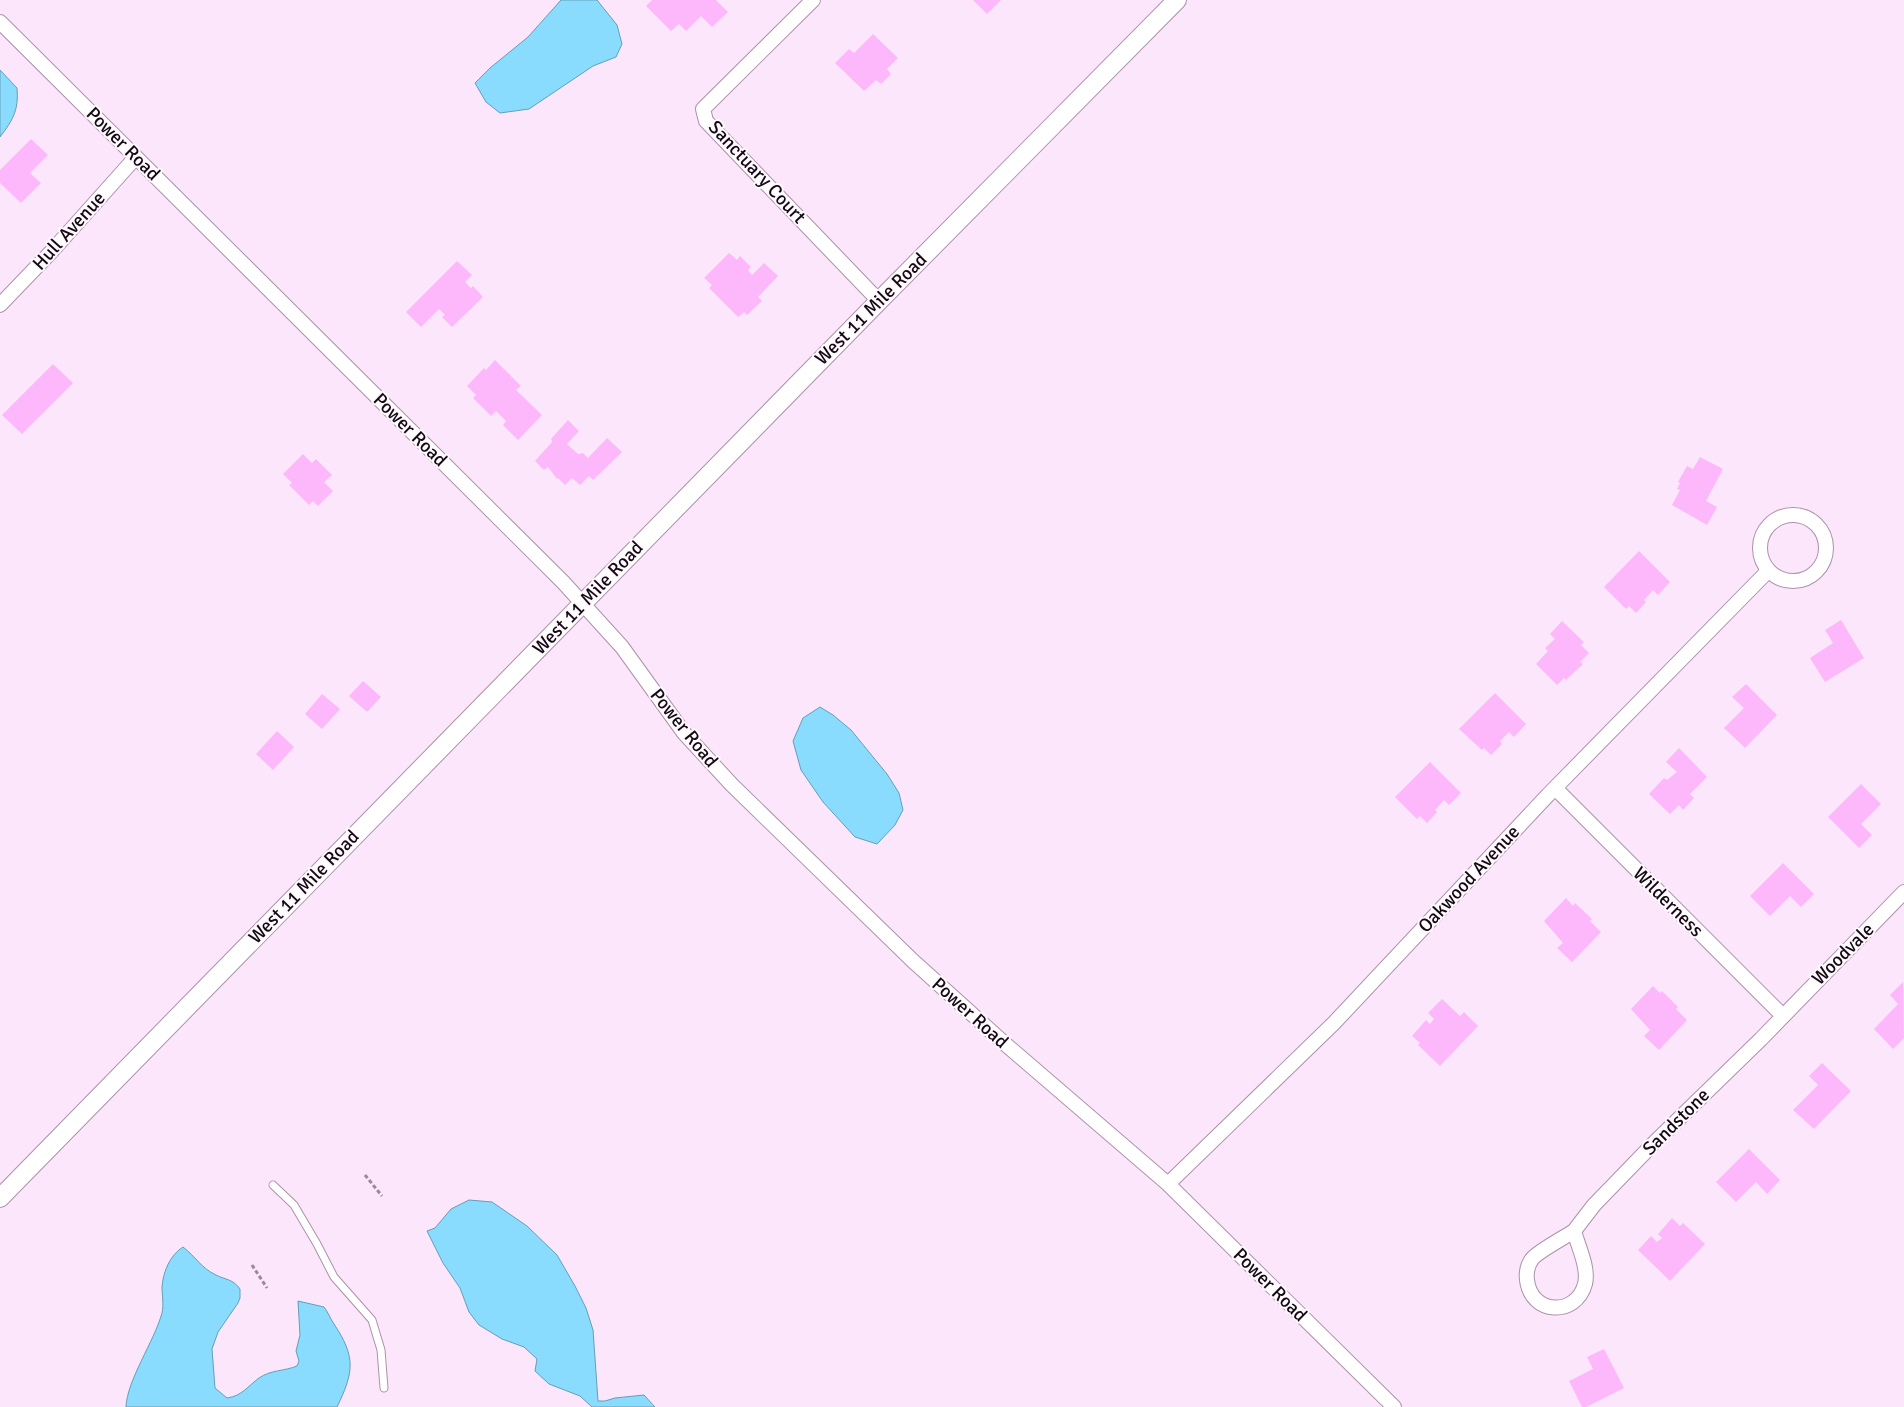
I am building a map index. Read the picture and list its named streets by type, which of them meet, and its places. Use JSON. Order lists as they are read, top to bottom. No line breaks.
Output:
{"streets":{"street":["Power Road","Sanctuary Court","Hull Avenue","West 11 Mile Road","Oakwood Avenue","Wilderness","Woodvale","Sandstone"]},"crossings":[["Power Road","Hull Avenue"],["Power Road","West 11 Mile Road"],["Power Road","Oakwood Avenue"],["Sanctuary Court","West 11 Mile Road"],["Oakwood Avenue","Wilderness"],["Wilderness","Woodvale"],["Wilderness","Sandstone"],["Woodvale","Sandstone"]]}
